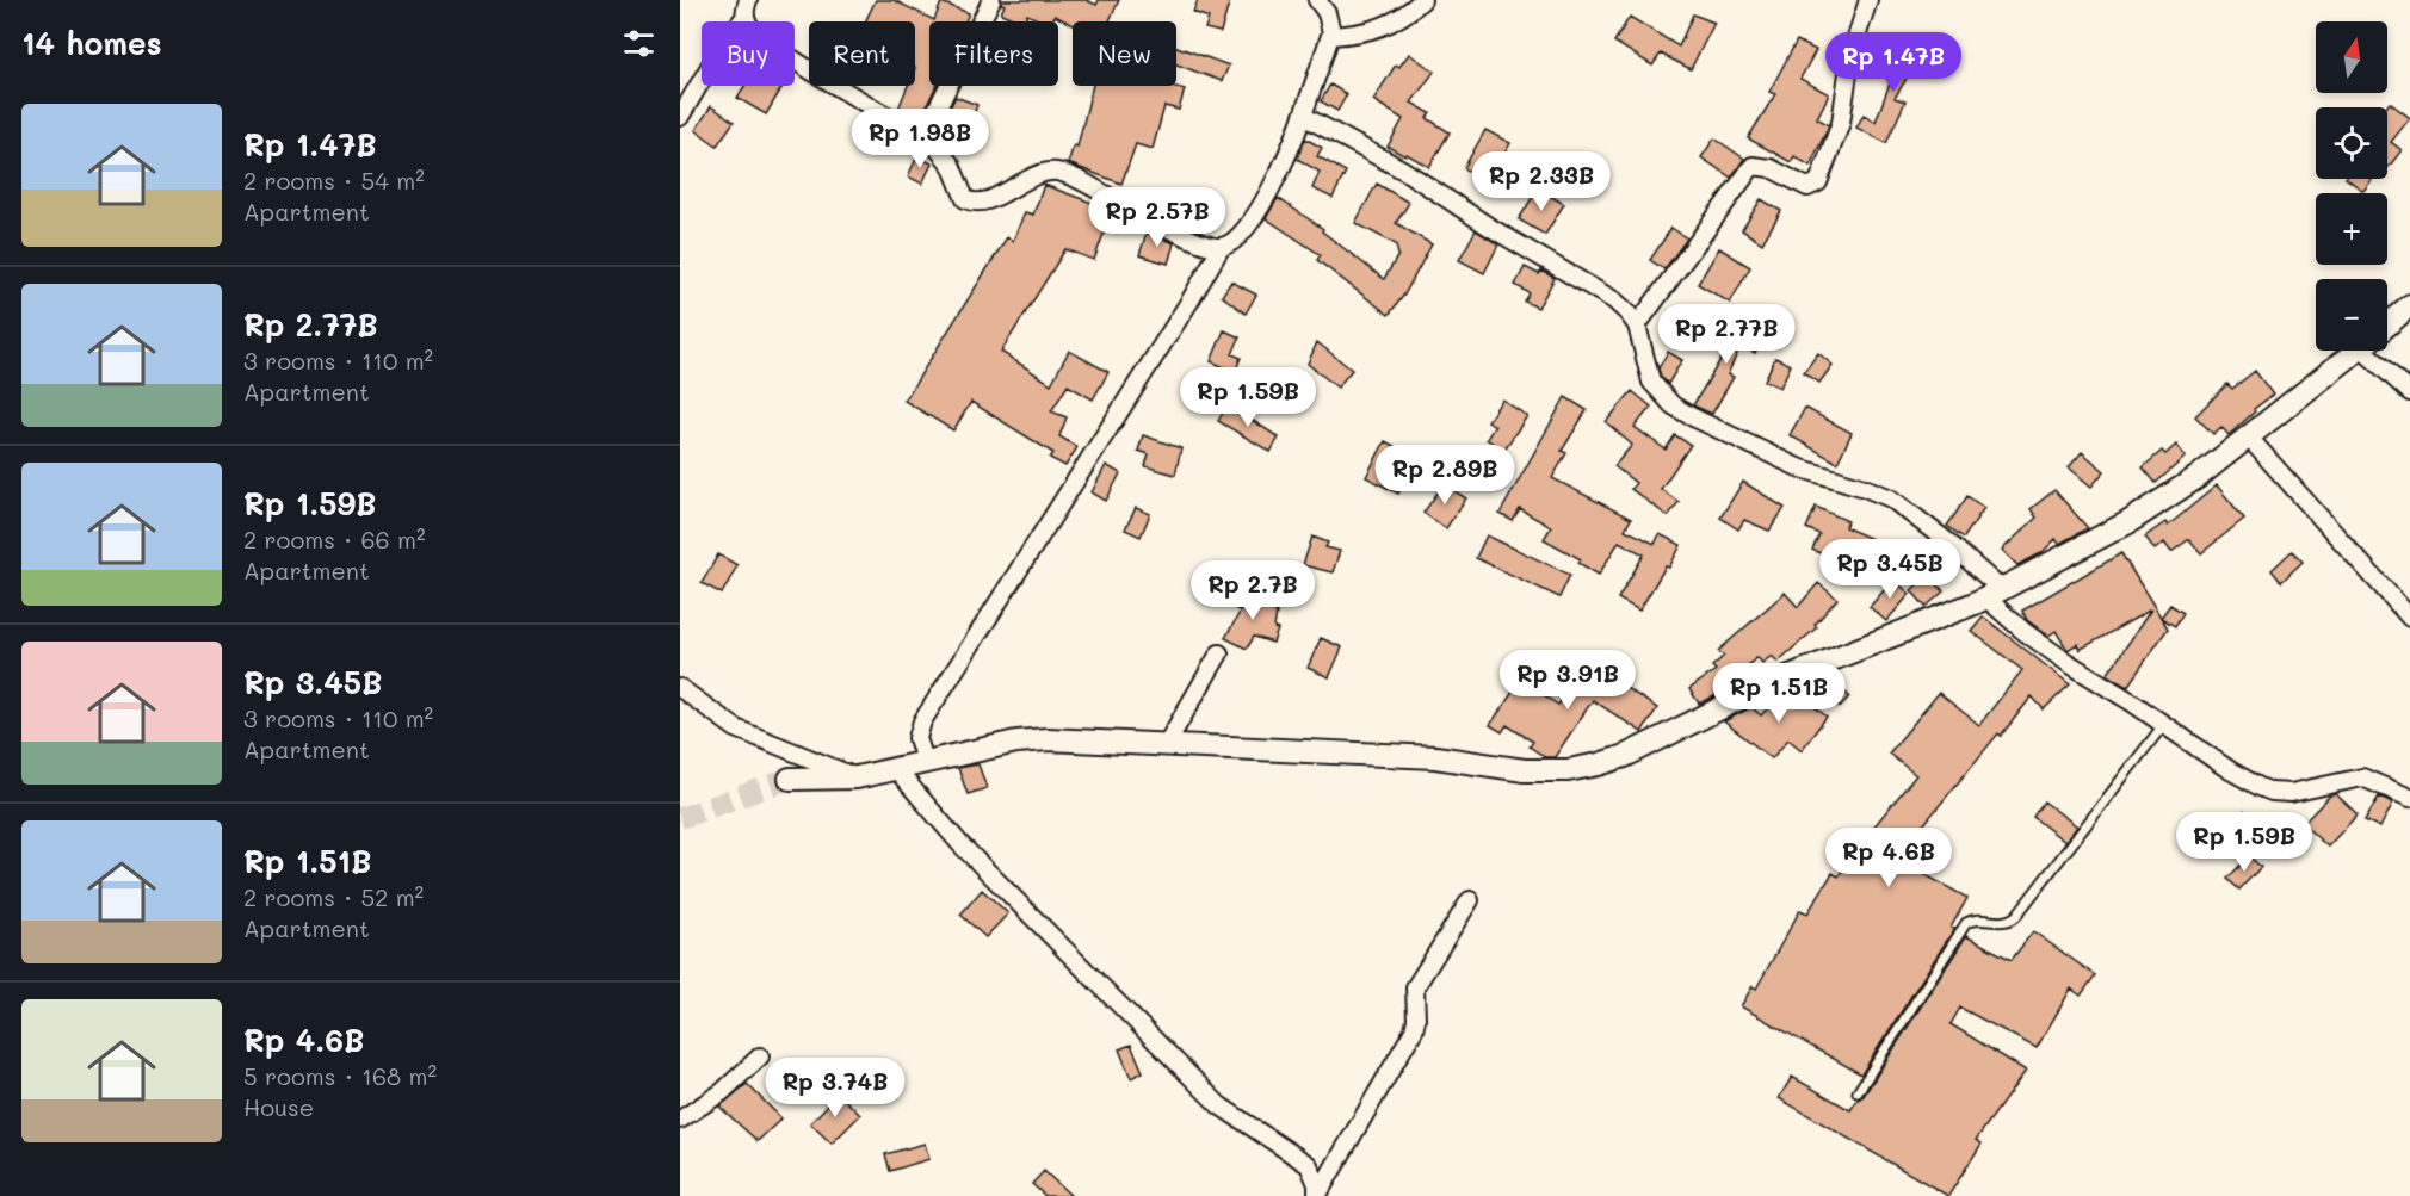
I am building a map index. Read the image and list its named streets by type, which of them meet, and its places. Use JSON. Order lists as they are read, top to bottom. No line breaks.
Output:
{"north":"top","page":{"heading":"14 homes","map_buttons":["+","−"],"chip":["Buy","Rent","Filters","New"],"price":["Rp 1.47B","Rp 1.98B","Rp 2.33B","Rp 2.57B","Rp 2.77B","Rp 1.59B","Rp 2.89B","Rp 3.45B","Rp 2.7B","Rp 3.91B","Rp 1.51B","Rp 1.59B","Rp 4.6B","Rp 3.74B"],"list":[{"name":"Rp 1.47B","note":"2 rooms · 54 m² · Apartment"},{"name":"Rp 2.77B","note":"3 rooms · 110 m² · Apartment"},{"name":"Rp 1.59B","note":"2 rooms · 66 m² · Apartment"},{"name":"Rp 3.45B","note":"3 rooms · 110 m² · Apartment"},{"name":"Rp 1.51B","note":"2 rooms · 52 m² · Apartment"},{"name":"Rp 4.6B","note":"5 rooms · 168 m² · House"}]}}
